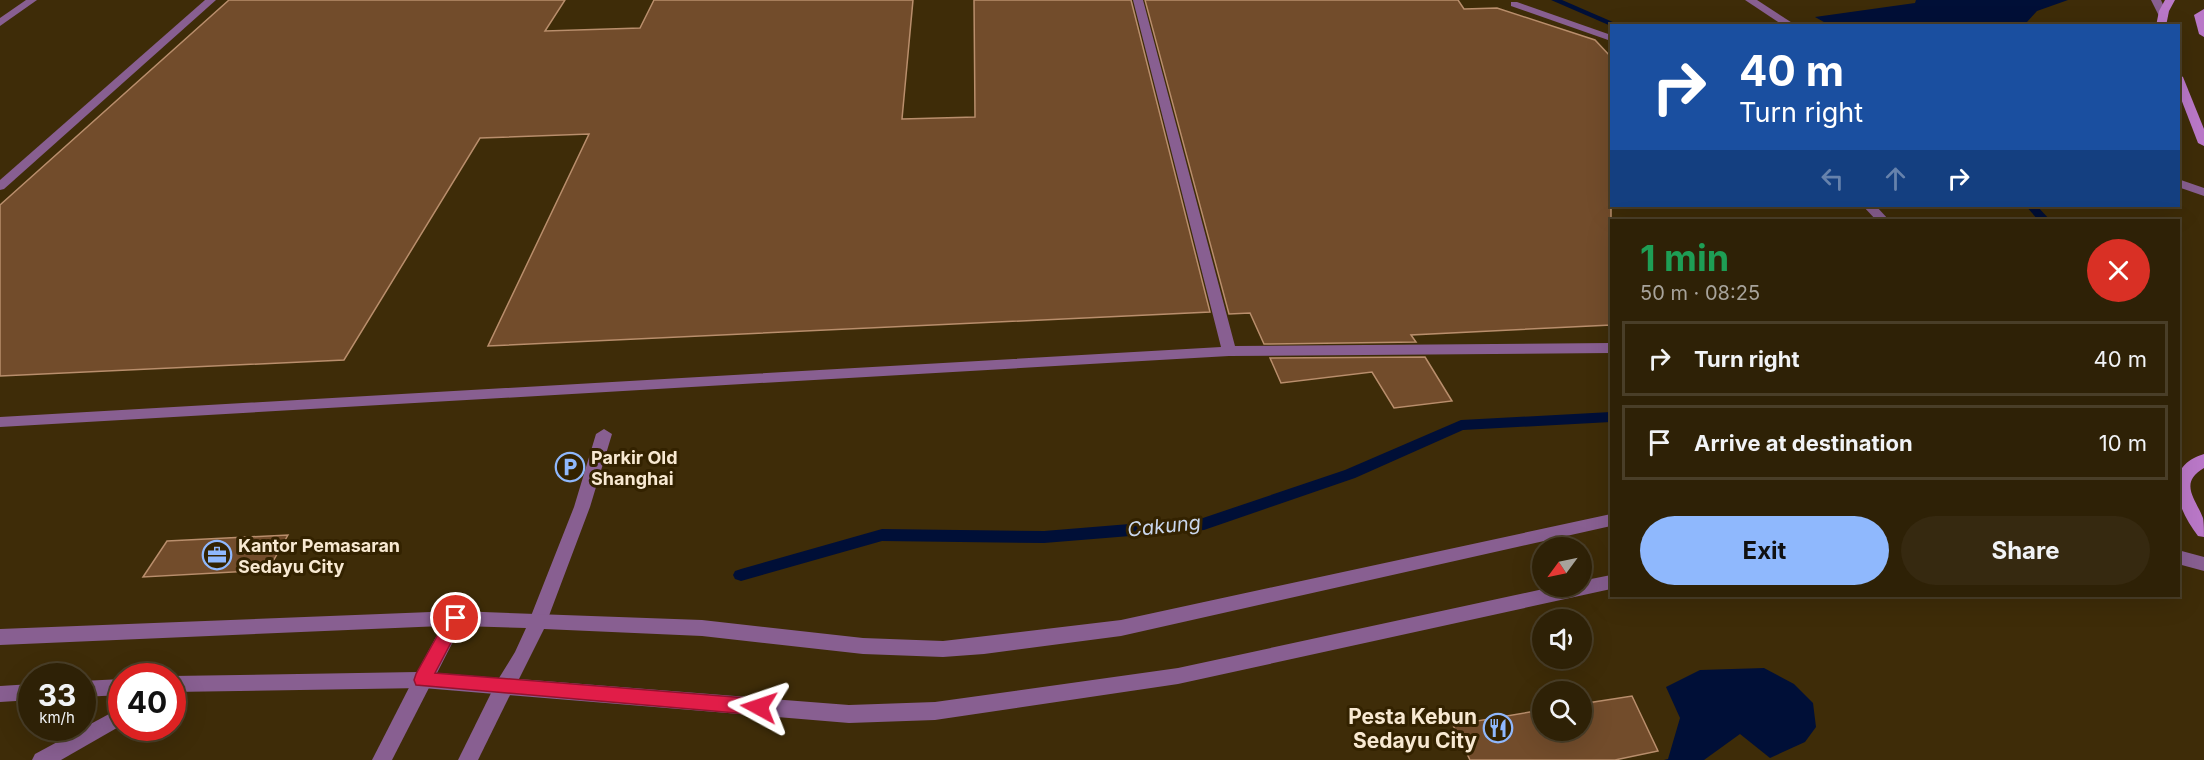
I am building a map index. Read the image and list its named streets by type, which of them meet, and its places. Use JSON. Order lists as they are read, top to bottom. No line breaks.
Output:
{"water":["Cakung"],"places":{"parking":["Parkir Old Shanghai"],"office":["Kantor Pemasaran Sedayu City"],"restaurant":["Pesta Kebun Sedayu City"]},"north":"bottom left","page":{"turn":["40 m","Turn right"],"heading":["1 min","50 m · 08:25"],"list":[{"name":"Turn right","value":"40 m"},{"name":"Arrive at destination","value":"10 m"}],"buttons":["Exit","Share"],"speed":"33 km/h","limit":"40"}}
